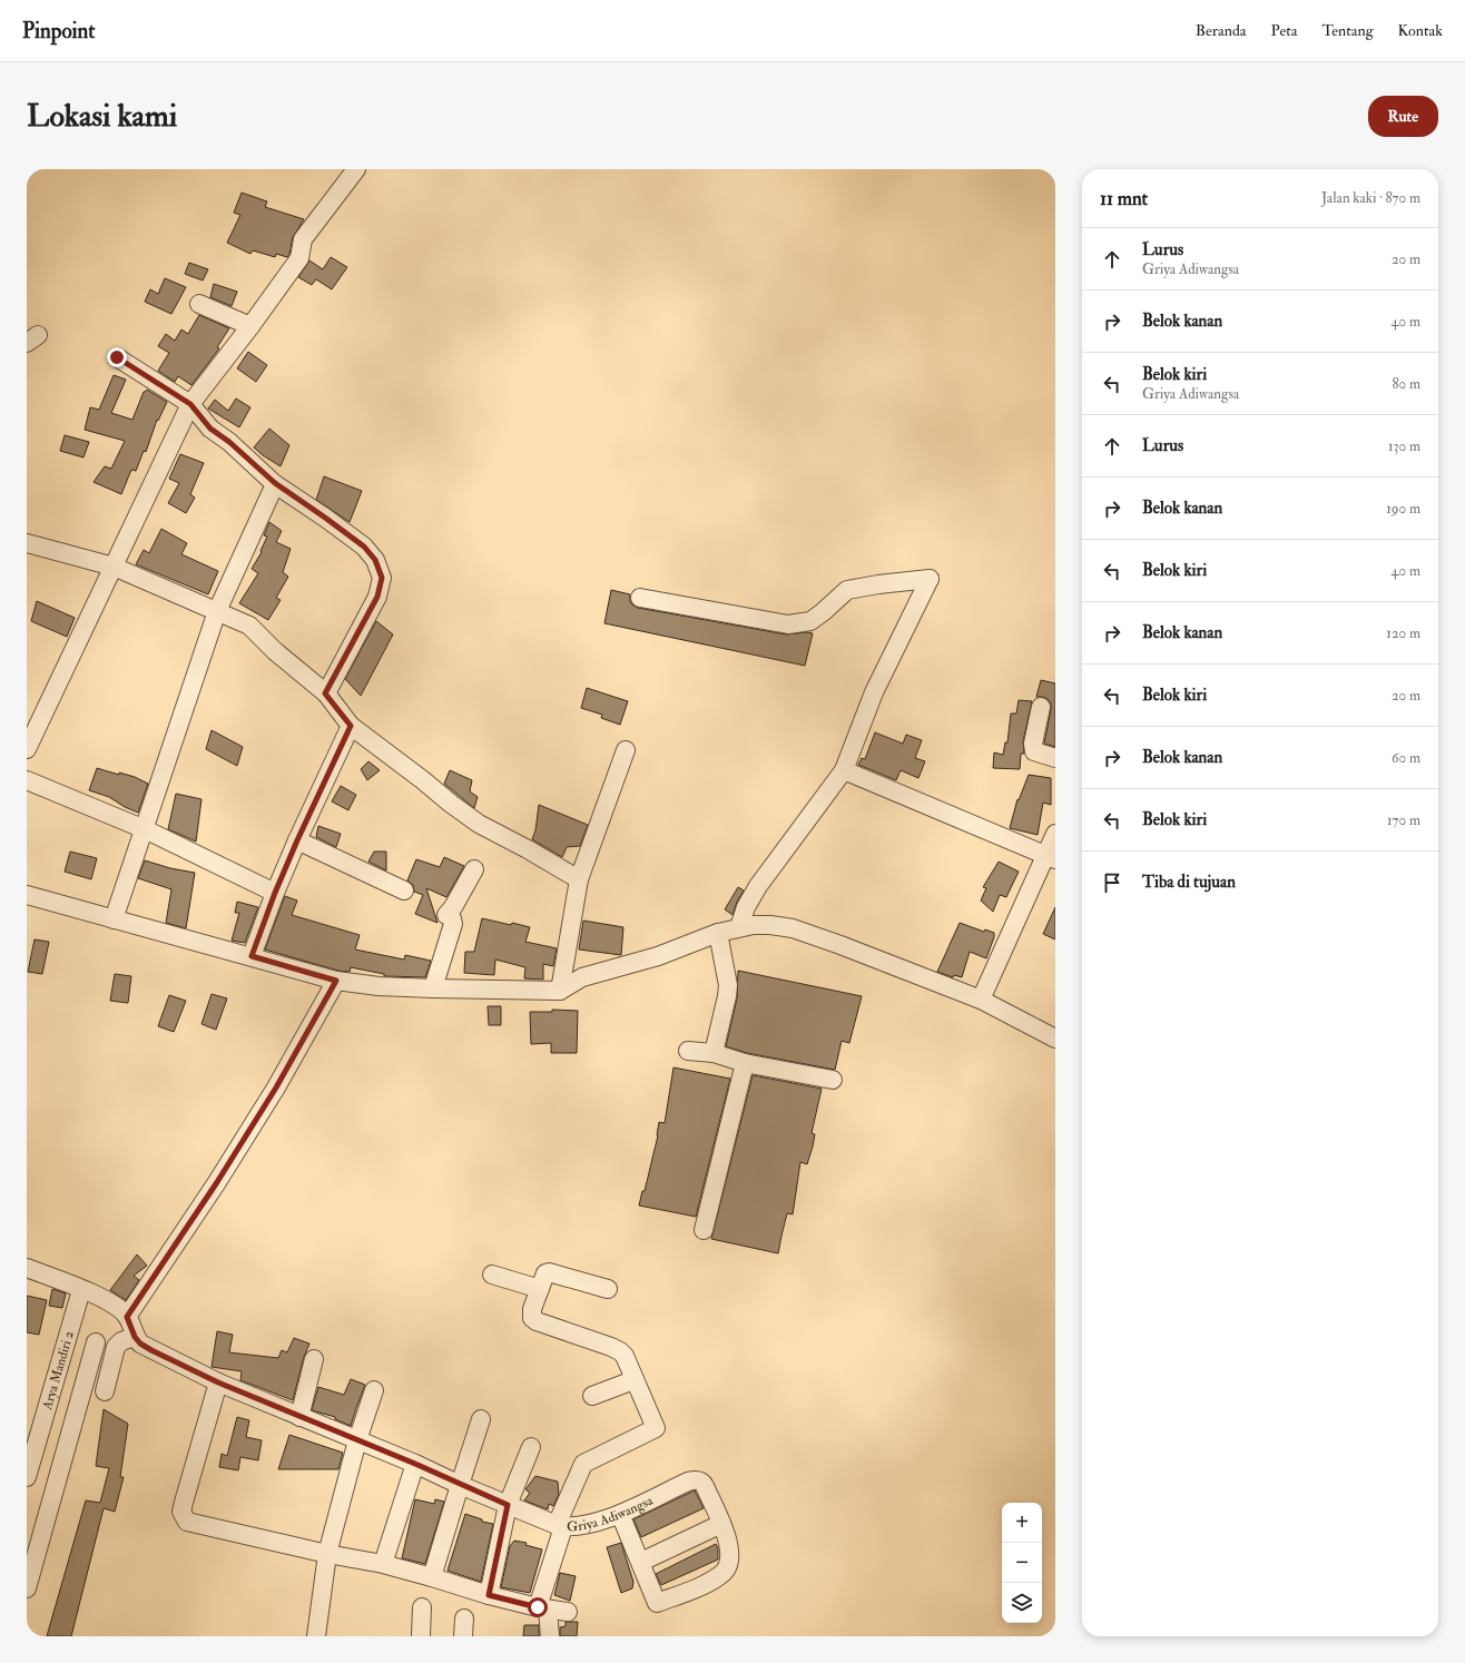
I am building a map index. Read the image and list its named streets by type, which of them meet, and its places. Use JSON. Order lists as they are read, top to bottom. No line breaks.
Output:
{"streets":{"street":["Arya Mandiri 2","Griya Adiwangsa"]},"page":{"header":"Pinpoint","nav":["Beranda","Peta","Tentang","Kontak"],"buttons":"Rute","title":"Lokasi kami","heading":["11 mnt","Jalan kaki · 870 m"],"list":[["Lurus","Griya Adiwangsa","20 m"],["Belok kanan","40 m"],["Belok kiri","Griya Adiwangsa","80 m"],["Lurus","130 m"],["Belok kanan","190 m"],["Belok kiri","40 m"],["Belok kanan","120 m"],["Belok kiri","20 m"],["Belok kanan","60 m"],["Belok kiri","170 m"],"Tiba di tujuan"],"map_buttons":["+","−"]}}
